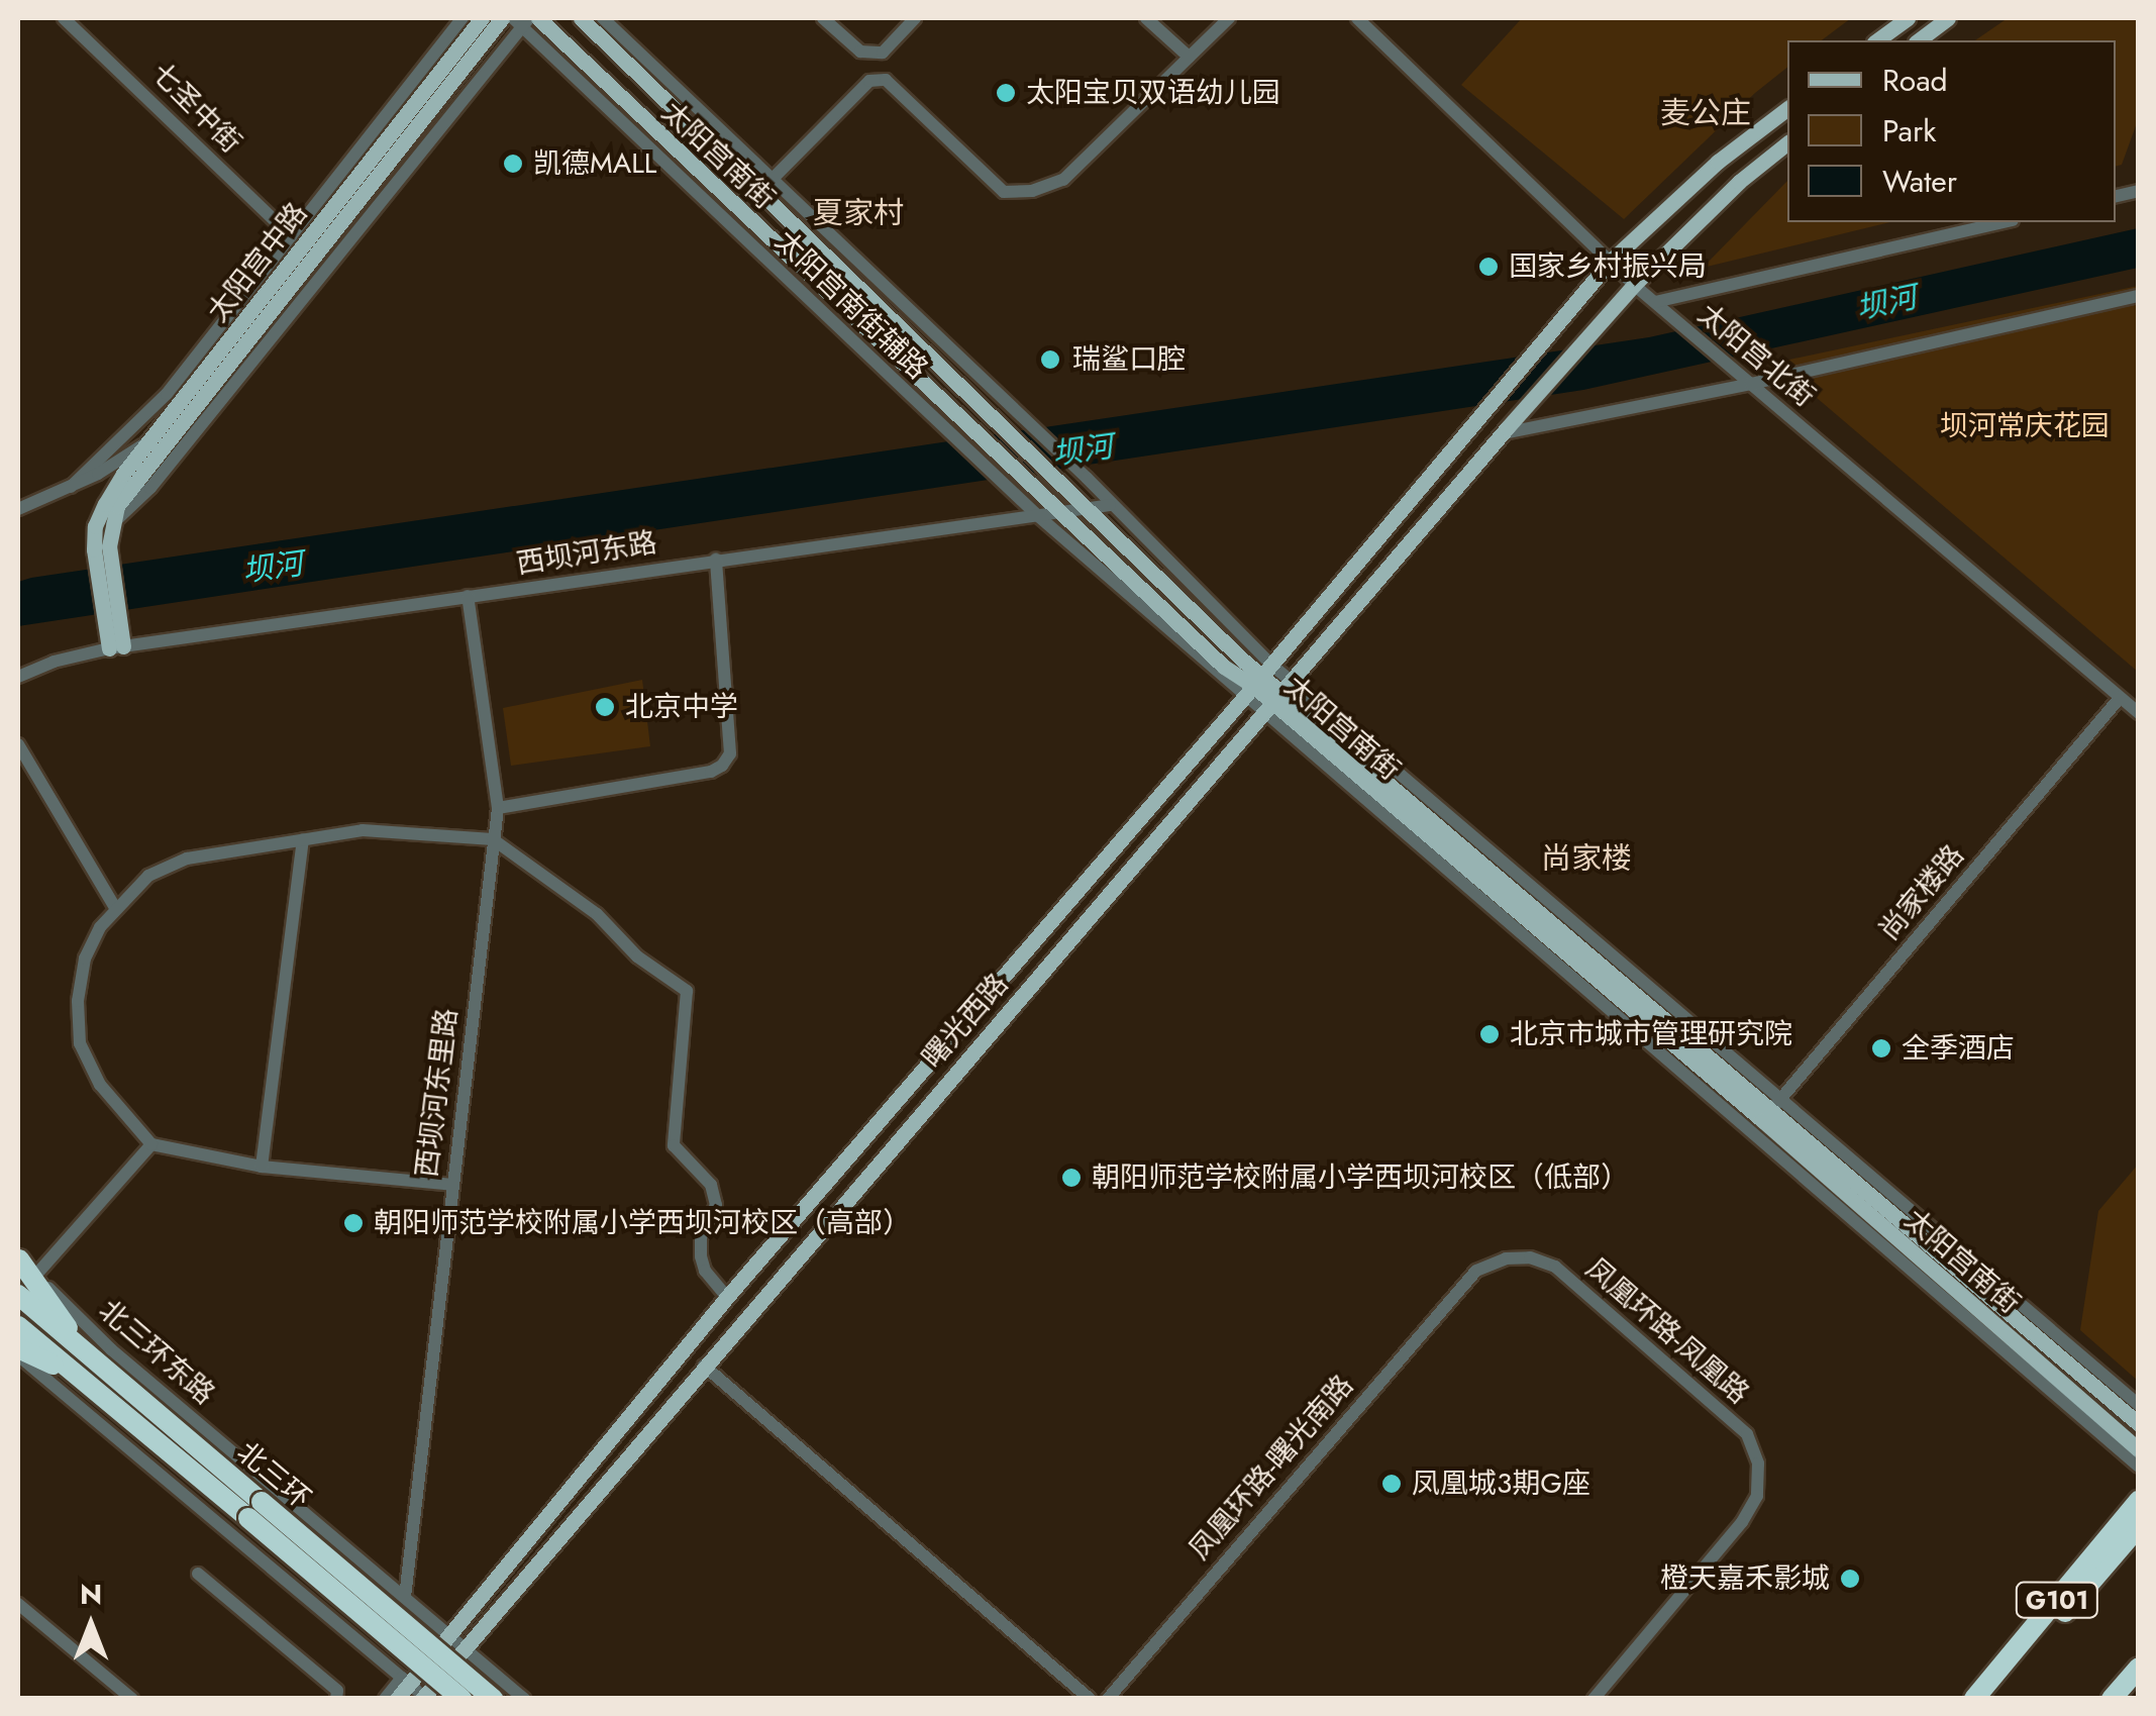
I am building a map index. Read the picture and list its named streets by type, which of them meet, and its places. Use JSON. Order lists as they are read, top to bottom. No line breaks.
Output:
{"streets":{"highway":["北三环","G101"],"main road":["太阳宫南街","太阳宫中路","曙光西路"],"street":["七圣中街","太阳宫南街辅路","太阳宫北街","西坝河东路","尚家楼路","西坝河东里路","凤凰环路-凤凰路","北三环东路","凤凰环路-曙光南路"]},"crossings":[["七圣中街","太阳宫中路"],["太阳宫南街","太阳宫南街辅路"],["太阳宫南街","西坝河东路"],["太阳宫南街","尚家楼路"],["太阳宫南街","曙光西路"],["太阳宫中路","太阳宫南街辅路"],["太阳宫北街","尚家楼路"],["太阳宫北街","曙光西路"],["西坝河东路","西坝河东里路"],["曙光西路","北三环东路"],["西坝河东里路","北三环东路"],["凤凰环路-凤凰路","凤凰环路-曙光南路"]],"districts":["麦公庄","夏家村","尚家楼"],"water":["坝河"],"parks":["坝河常庆花园"],"places":["太阳宝贝双语幼儿园","凯德MALL","国家乡村振兴局","瑞鲨口腔","北京中学","北京市城市管理研究院","全季酒店","朝阳师范学校附属小学西坝河校区（低部）","朝阳师范学校附属小学西坝河校区（高部）","凤凰城3期G座","橙天嘉禾影城"],"legend":["Road","Park","Water"],"north":"top"}
